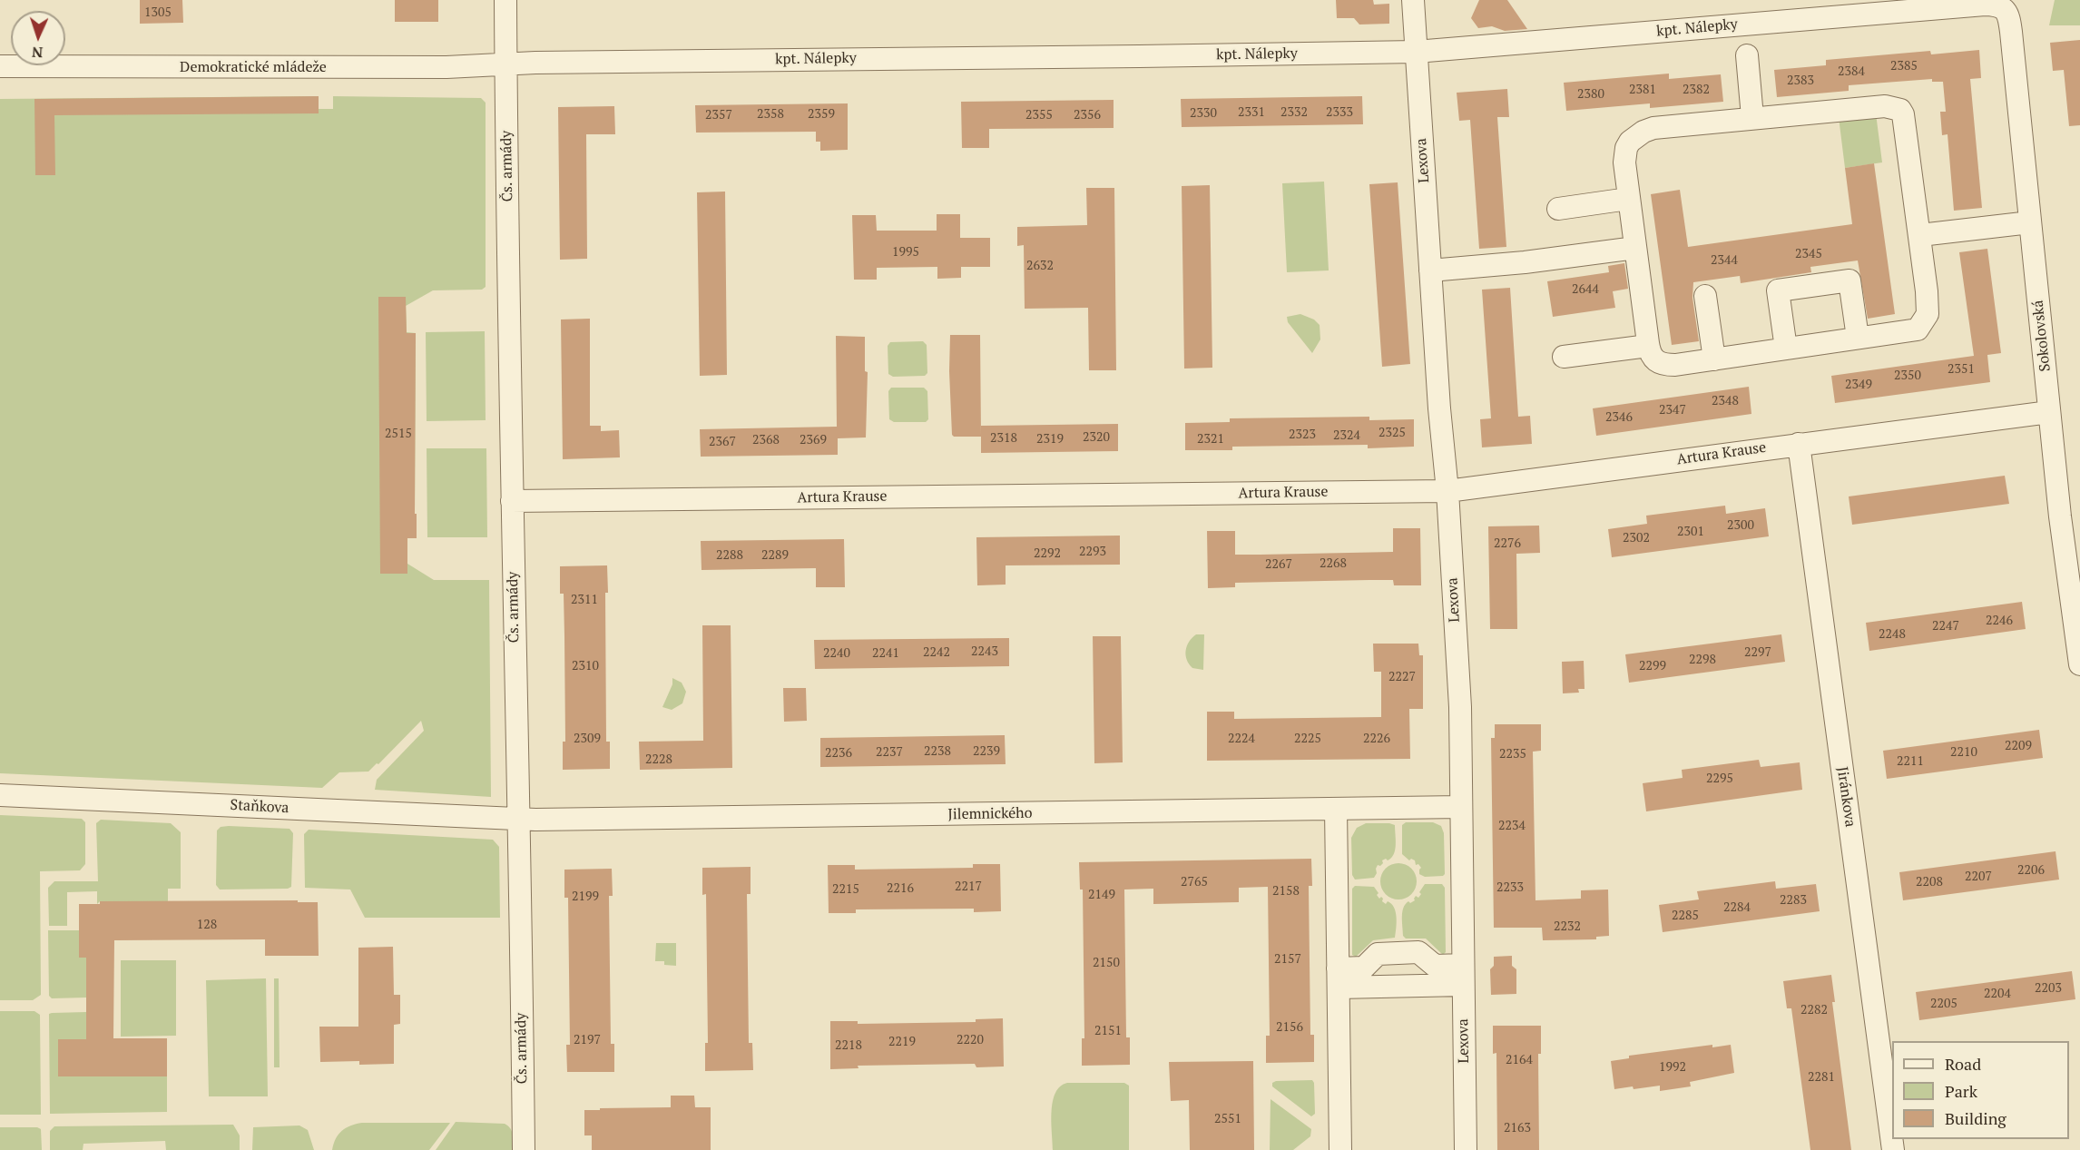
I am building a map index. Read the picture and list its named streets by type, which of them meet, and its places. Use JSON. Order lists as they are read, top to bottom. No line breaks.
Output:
{"streets":{"street":["kpt. Nálepky","Demokratické mládeže","Lexova","Čs. armády","Sokolovská","Artura Krause","Jiránkova","Staňkova","Jilemnického"]},"crossings":[["kpt. Nálepky","Demokratické mládeže"],["kpt. Nálepky","Lexova"],["kpt. Nálepky","Čs. armády"],["kpt. Nálepky","Sokolovská"],["Demokratické mládeže","Čs. armády"],["Lexova","Artura Krause"],["Lexova","Jilemnického"],["Čs. armády","Artura Krause"],["Čs. armády","Staňkova"],["Čs. armády","Jilemnického"],["Sokolovská","Artura Krause"],["Artura Krause","Jiránkova"],["Staňkova","Jilemnického"]],"house_numbers":["1305","2385","2384","2383","2381","2382","2380","2331","2332","2333","2330","2358","2359","2357","2355","2356","1995","2345","2344","2632","2644","2351","2350","2349","2348","2347","2346","2325","2515","2323","2324","2320","2318","2319","2321","2368","2369","2367","2300","2301","2302","2276","2293","2292","2288","2289","2268","2267","2311","2246","2247","2248","2243","2242","2297","2240","2241","2298","2310","2299","2227","2309","2224","2225","2226","2209","2238","2239","2237","2210","2236","2235","2228","2211","2295","2234","2206","2207","2765","2208","2217","2233","2216","2215","2158","2149","2199","2283","2284","2285","128","2232","2157","2150","2203","2204","2205","2282","2156","2151","2197","2220","2219","2218","2164","1992","2281","2551","2163"],"legend":["Road","Park","Building"],"north":"bottom"}
